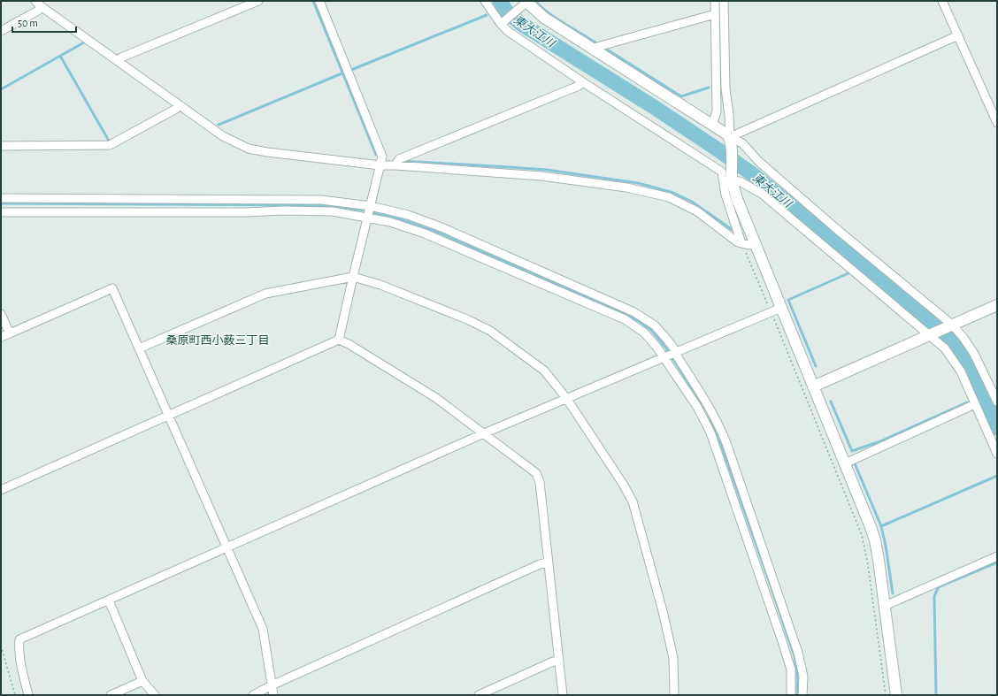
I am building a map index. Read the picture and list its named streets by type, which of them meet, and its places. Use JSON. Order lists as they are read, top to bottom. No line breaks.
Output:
{"districts":["桑原町西小薮三丁目"],"water":["東大江川"],"scale_bar":"50 m"}
